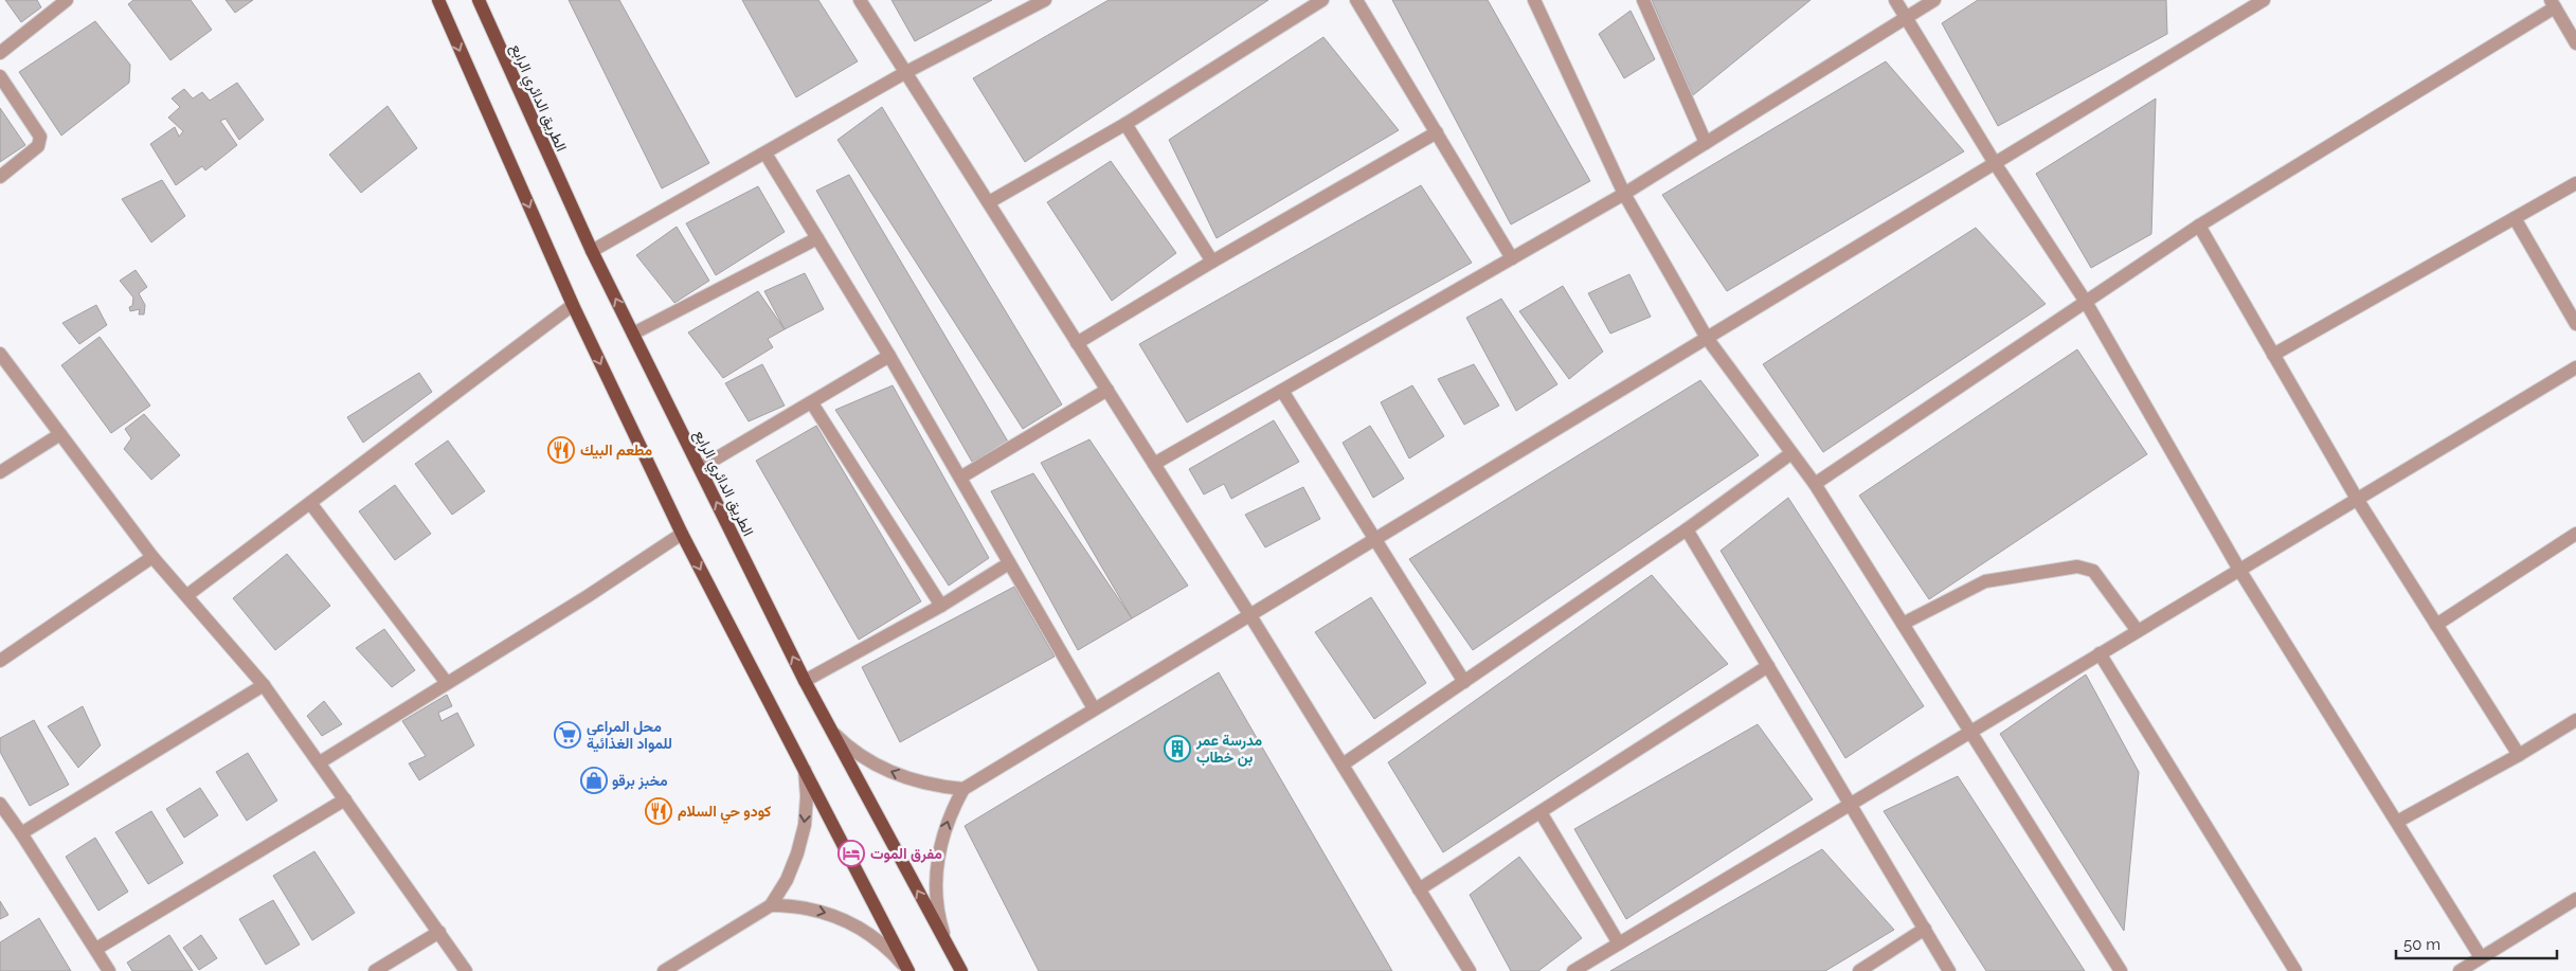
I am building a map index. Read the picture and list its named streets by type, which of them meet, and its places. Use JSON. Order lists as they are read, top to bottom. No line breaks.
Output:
{"streets":{"main road":["الطريق الدائري الرابع"]},"places":{"restaurant":["مطعم البيك","كودو حي السلام"],"supermarket":["محل المراعي للمواد الغذائية"],"building":["مدرسة عمر بن خطاب"],"shop":["مخبز برقو"],"hotel":["مفرق الموت"]},"scale_bar":"50 m"}
